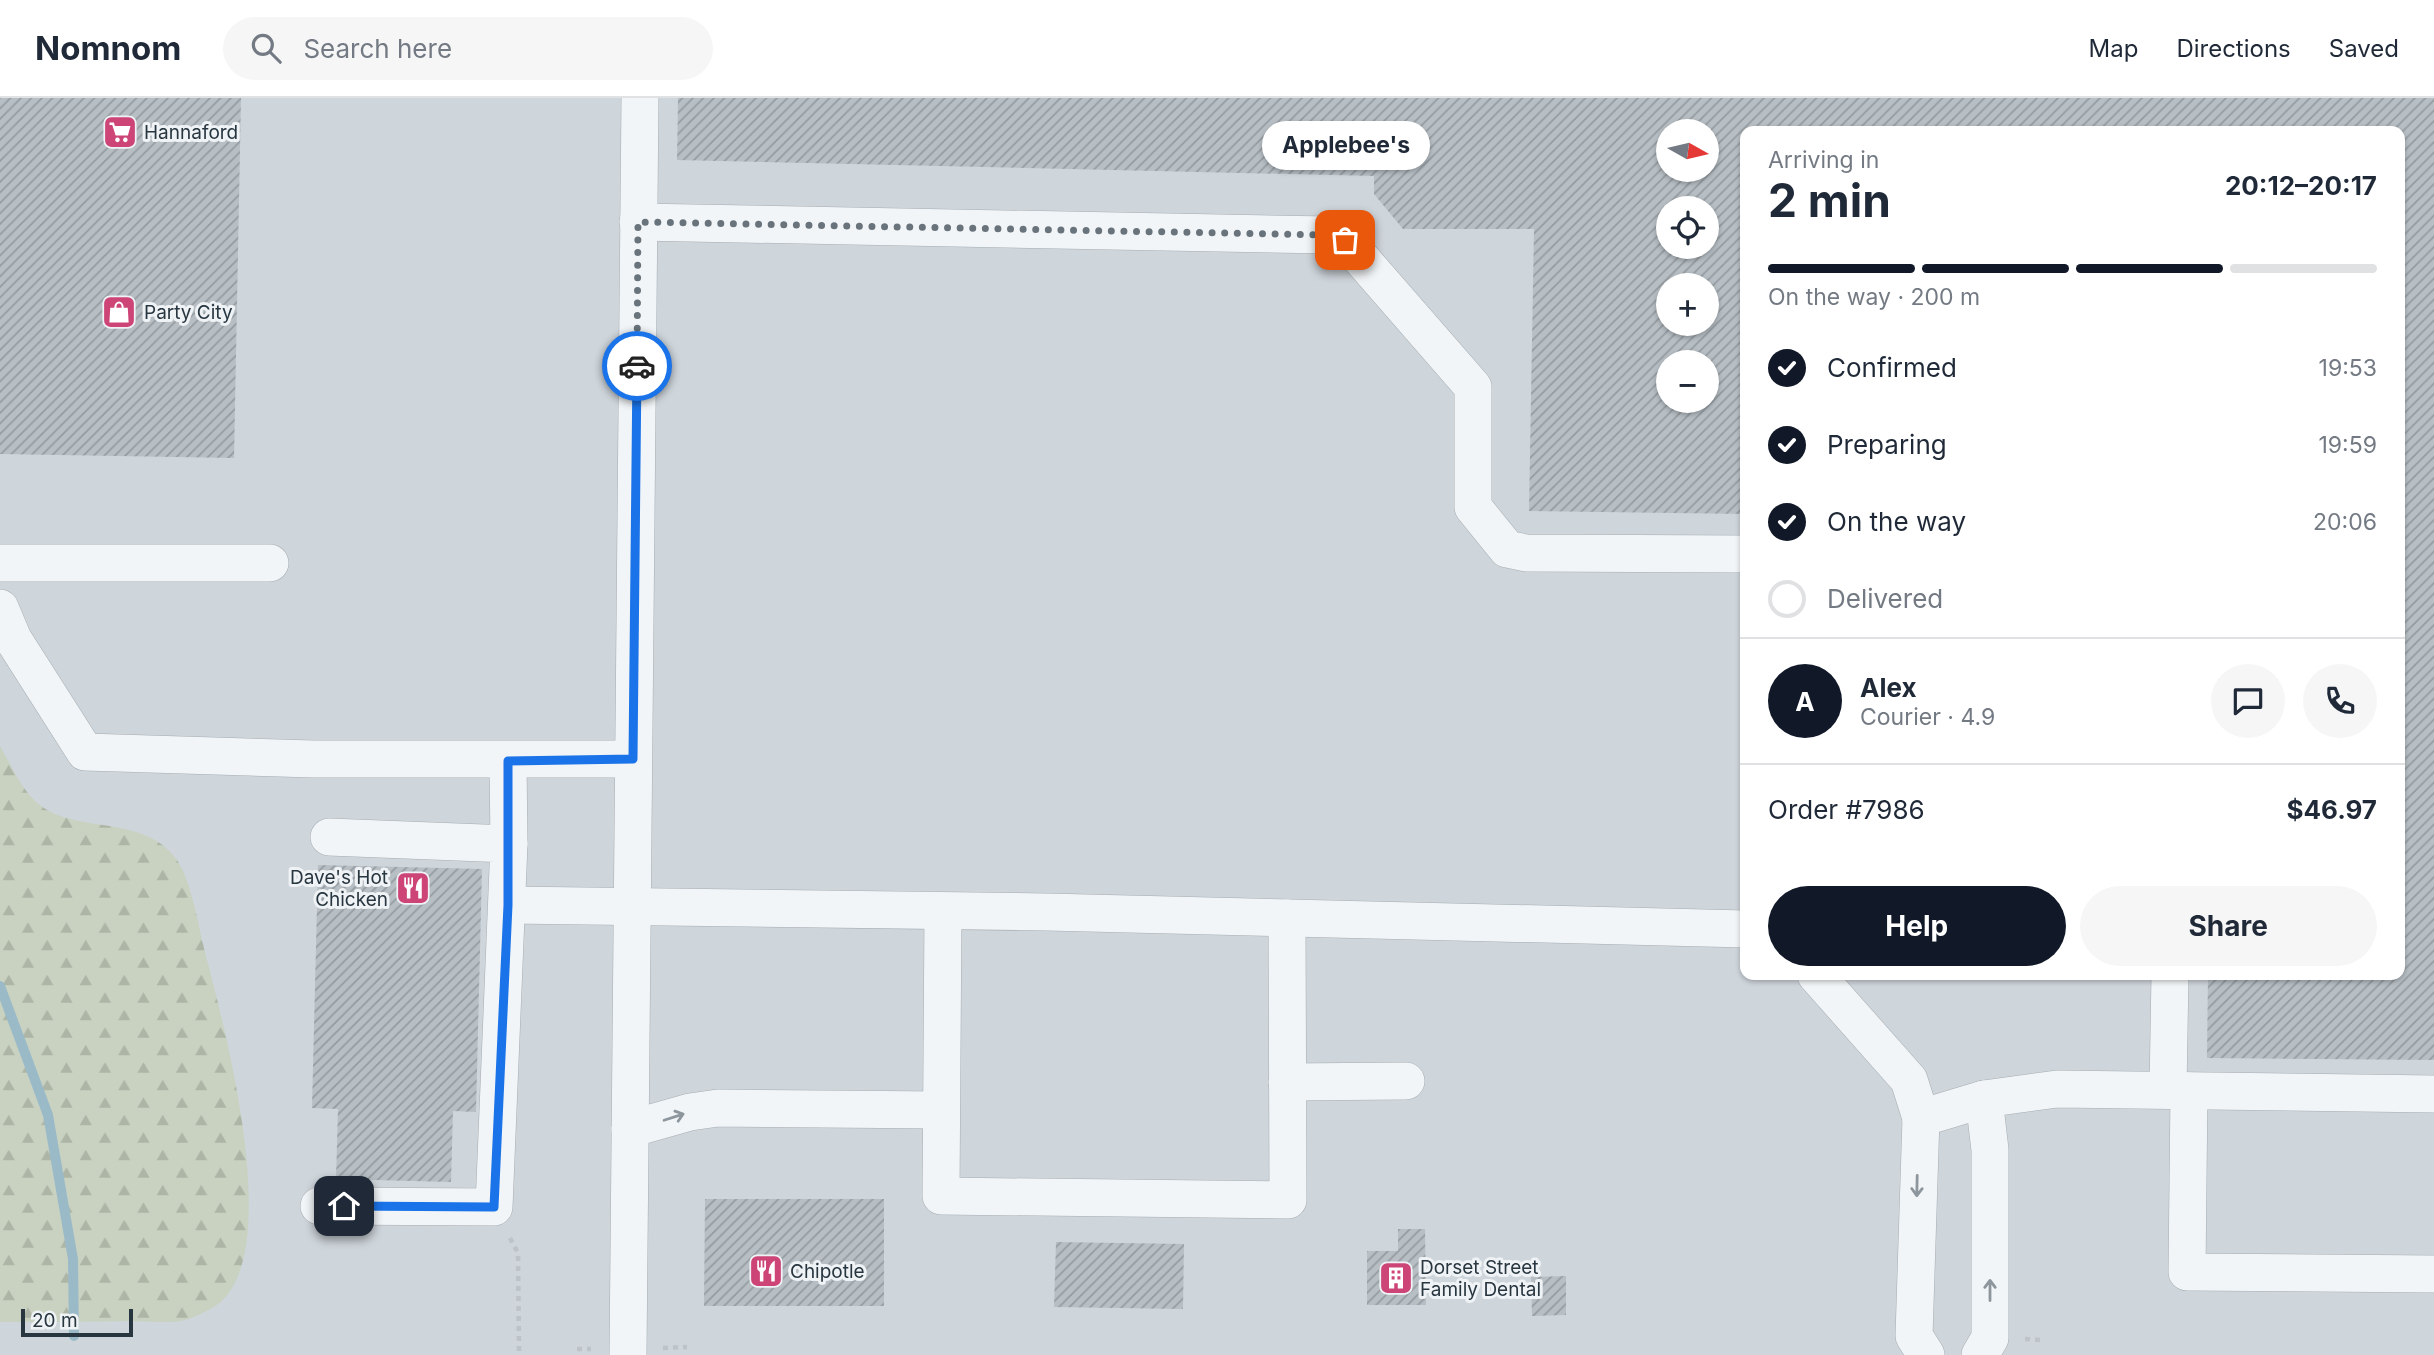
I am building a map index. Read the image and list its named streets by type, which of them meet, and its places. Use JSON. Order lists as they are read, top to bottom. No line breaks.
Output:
{"places":{"supermarket":["Hannaford"],"other":["Applebee's"],"shop":["Party City"],"restaurant":["Dave's Hot Chicken","Chipotle"],"building":["Dorset Street Family Dental"]},"scale_bar":"20 m","north":"right","page":{"header":"Nomnom","search":"Search here","nav":["Map","Directions","Saved"],"map_buttons":["+","−"],"bubble":"Applebee's","heading":["2 min","Arriving in","20:12–20:17"],"panel":["Alex","Courier · 4.9","Order #7986","$46.97"],"bar":"On the way · 200 m","list":[["Confirmed","19:53"],["Preparing","19:59"],["On the way","20:06"],"Delivered"],"round":"A","buttons":["Help","Share"],"scale":"20 m"}}
